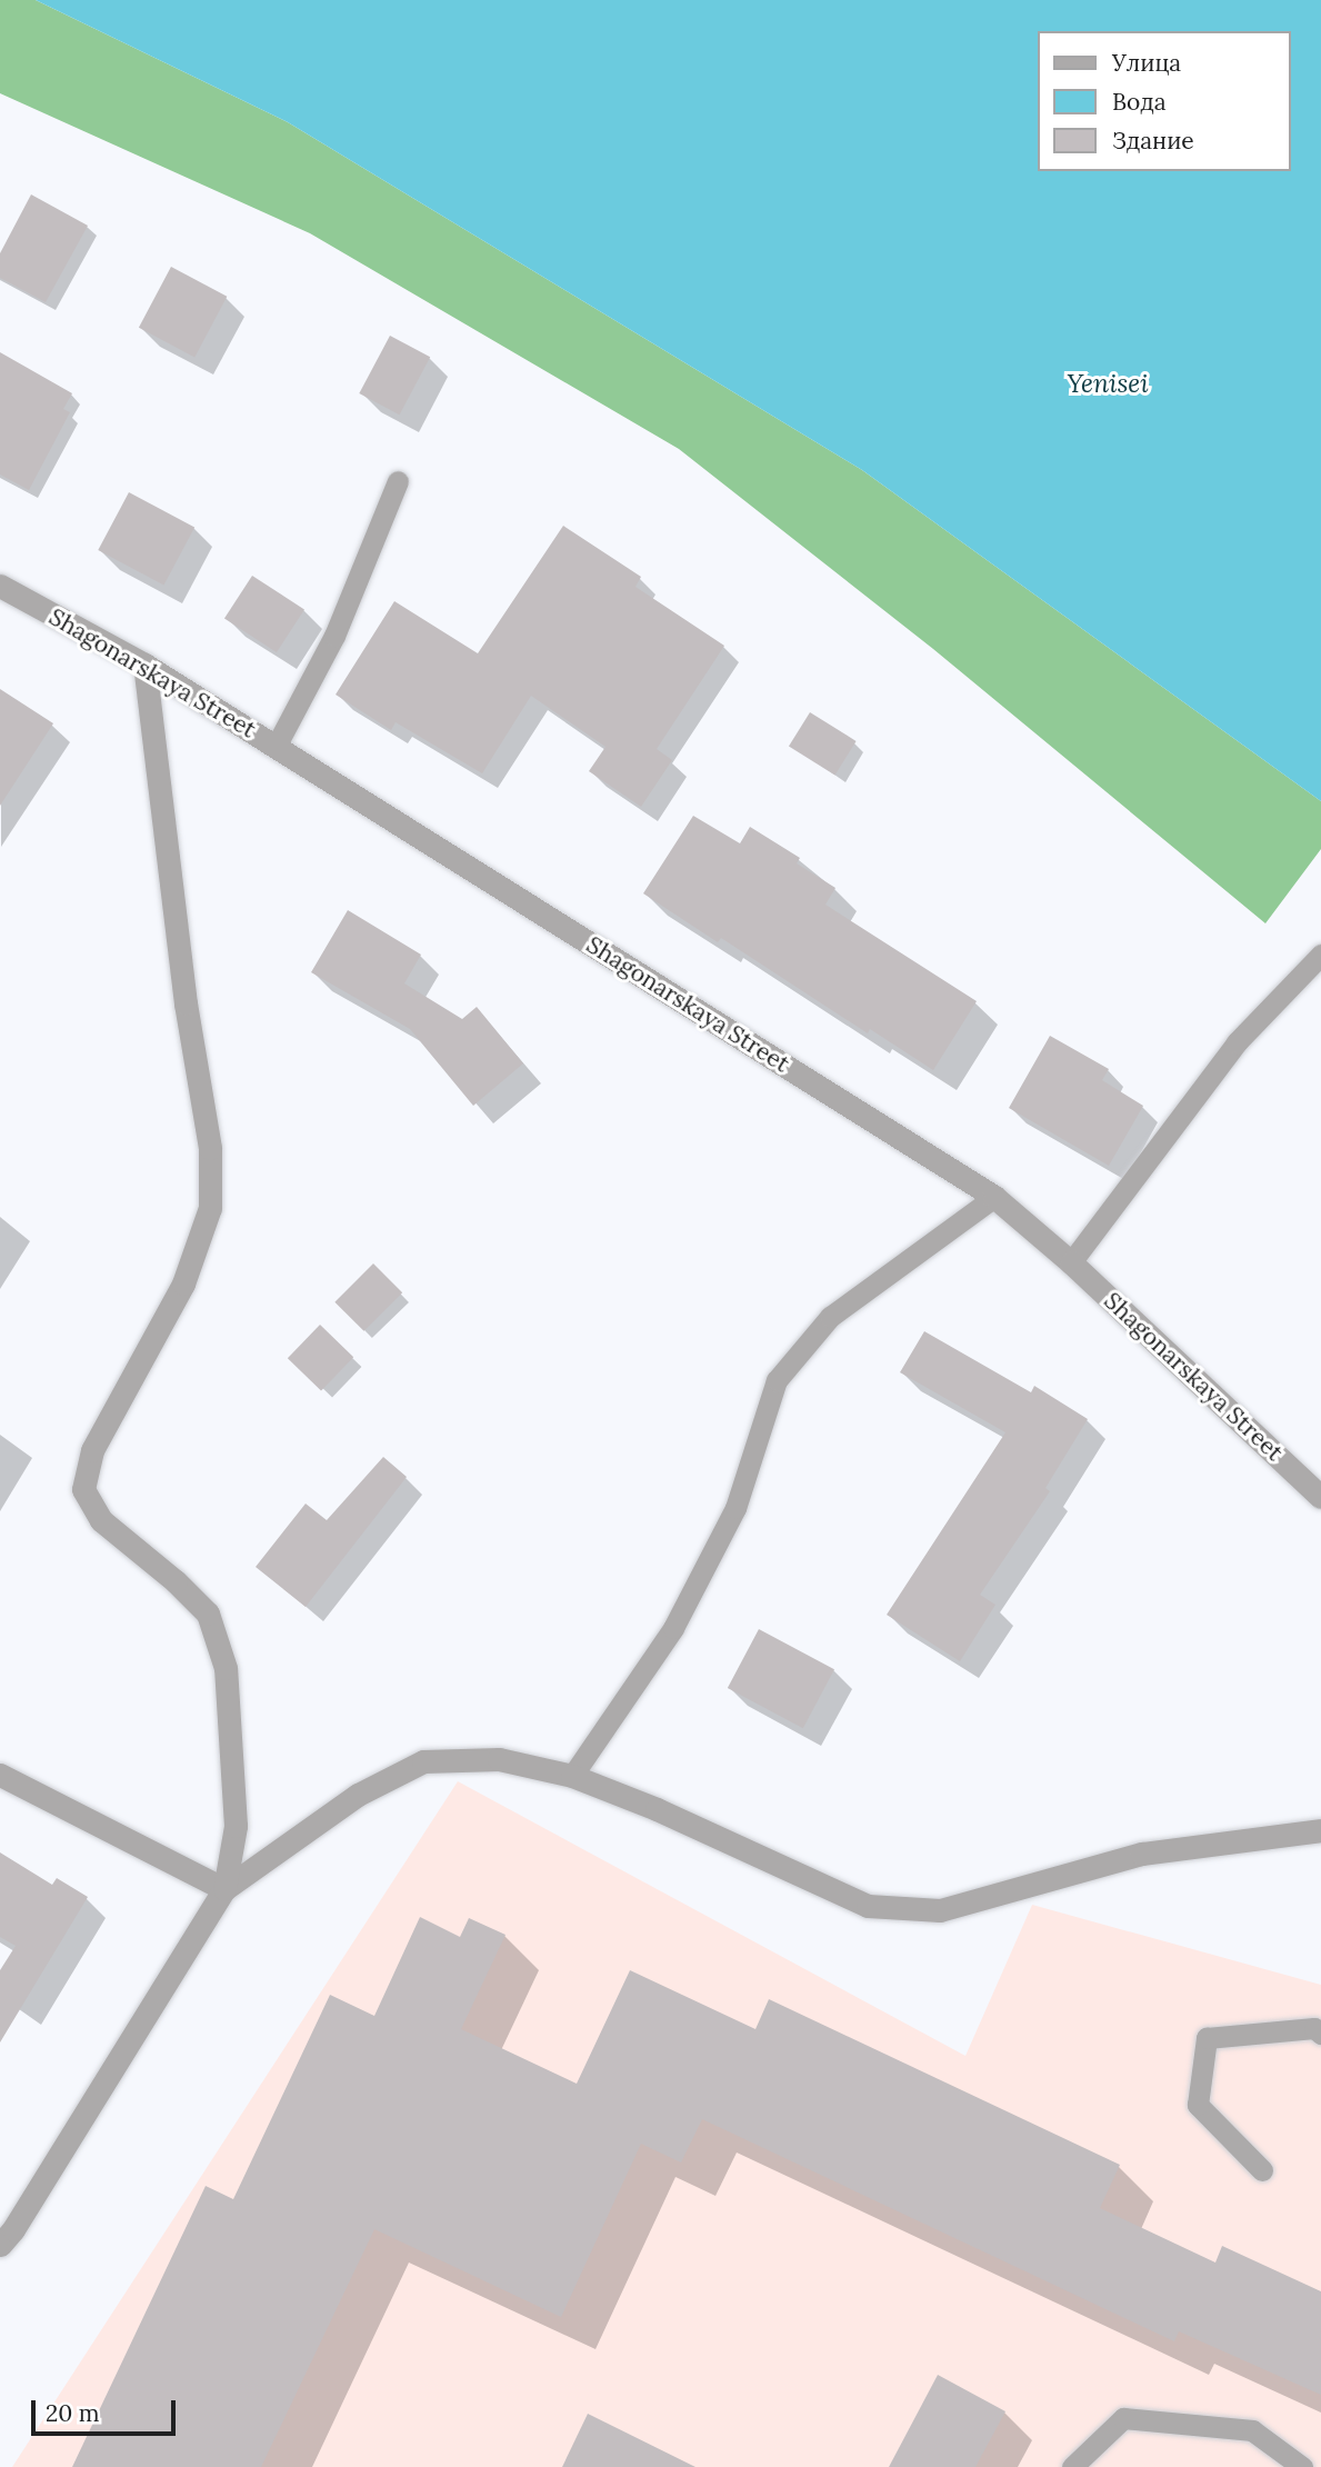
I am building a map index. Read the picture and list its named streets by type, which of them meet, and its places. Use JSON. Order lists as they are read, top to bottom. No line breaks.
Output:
{"streets":{"street":["Shagonarskaya Street"]},"water":["Yenisei"],"legend":["Улица","Вода","Здание"],"scale_bar":"20 m"}
